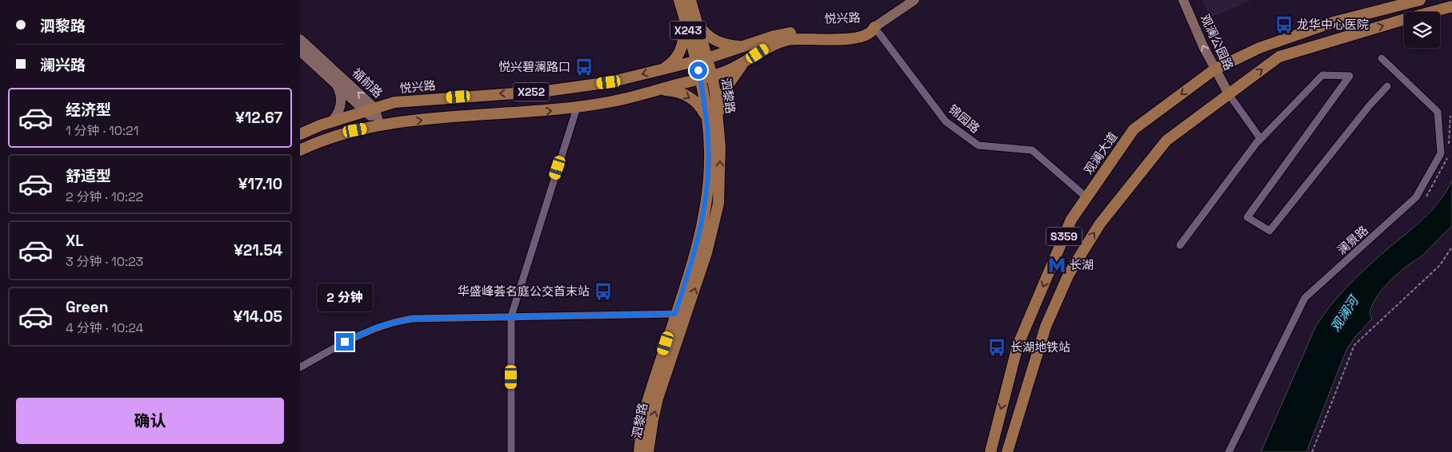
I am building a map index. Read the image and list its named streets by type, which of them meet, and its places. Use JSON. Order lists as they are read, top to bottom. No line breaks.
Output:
{"streets":{"main road":["悦兴路","X243","观澜公园路","福前路","X252","泗黎路","观澜大道","S359"],"street":["锦园路","澜景路"]},"crossings":[["悦兴路","福前路"],["悦兴路","X252"],["悦兴路","泗黎路"],["悦兴路","锦园路"],["观澜公园路","观澜大道"],["观澜公园路","S359"],["X252","锦园路"],["锦园路","观澜大道"]],"one_way":["观澜公园路"],"water":["观澜河"],"places":{"bus stop":["龙华中心医院","悦兴碧澜路口","华盛峰荟名庭公交首末站","长湖地铁站"],"metro station":["长湖"]},"page":{"banner":["泗黎路","澜兴路"],"list":[{"name":"经济型","note":"1 分钟 · 10:21","value":"¥12.67"},{"name":"舒适型","note":"2 分钟 · 10:22","value":"¥17.10"},{"name":"XL","note":"3 分钟 · 10:23","value":"¥21.54"},{"name":"Green","note":"4 分钟 · 10:24","value":"¥14.05"}],"bubble":"2 分钟","buttons":"确认"}}
